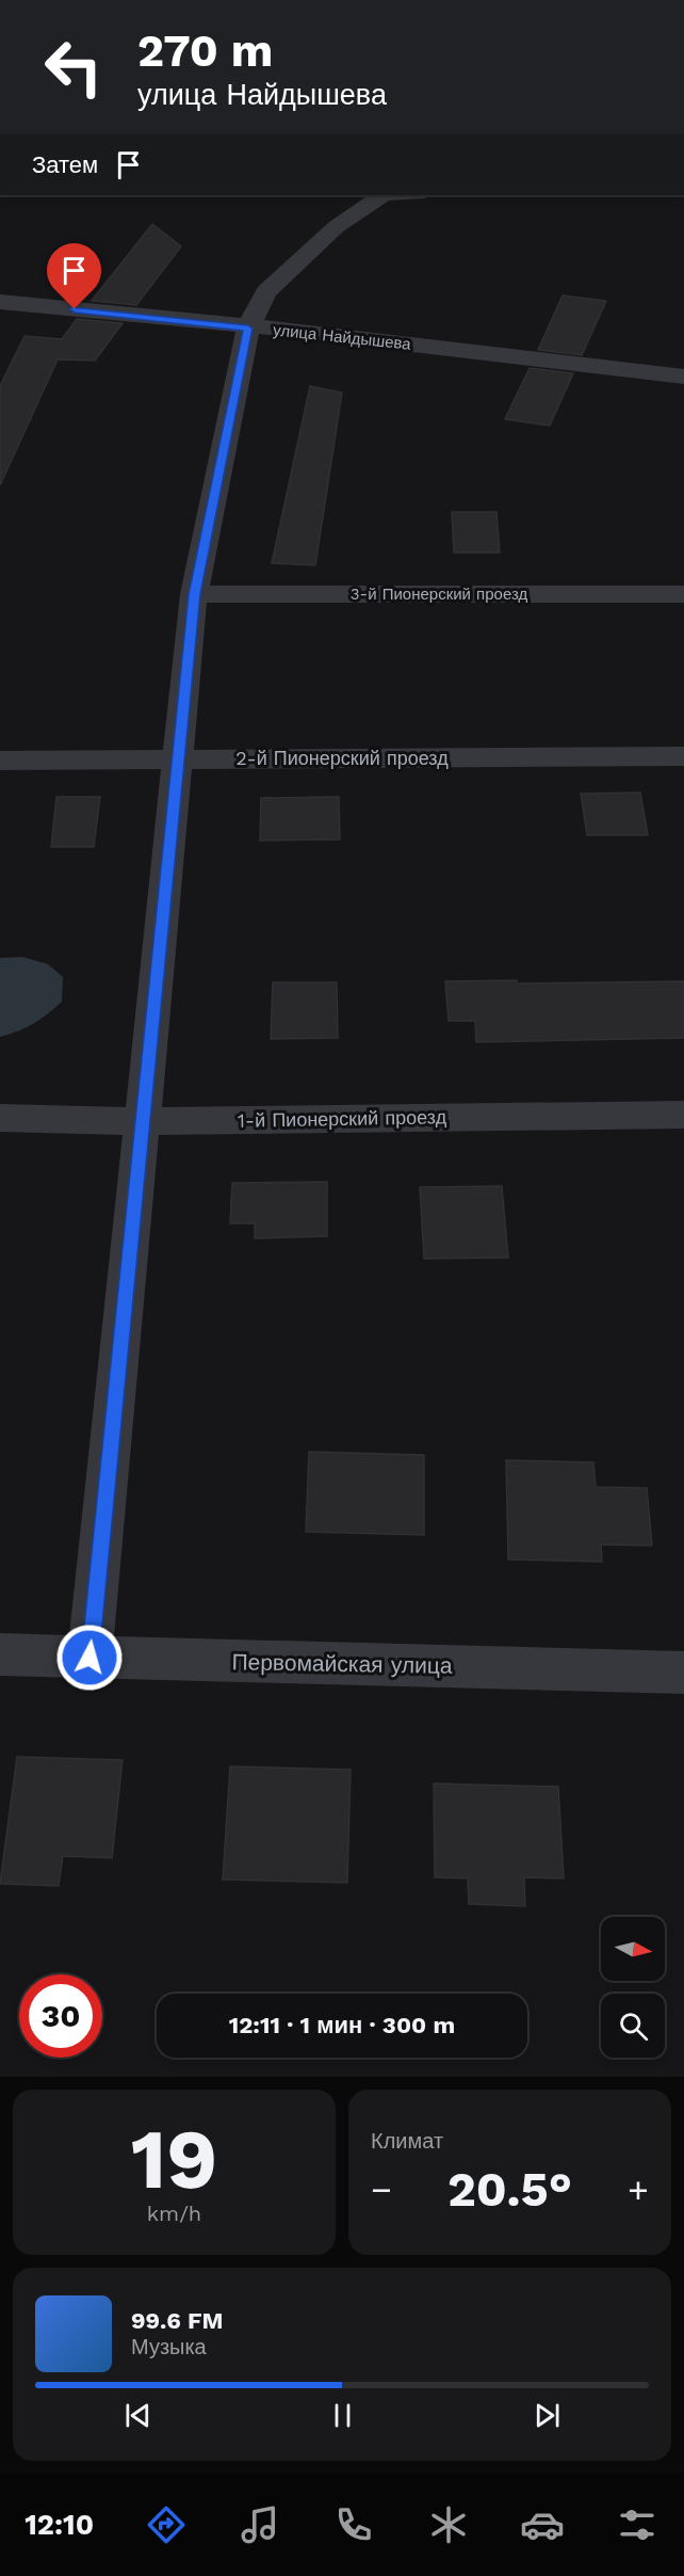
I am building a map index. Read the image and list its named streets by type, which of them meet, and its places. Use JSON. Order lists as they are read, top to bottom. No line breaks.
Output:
{"streets":{"street":["улица Найдышева","3-й Пионерский проезд","2-й Пионерский проезд","1-й Пионерский проезд","Первомайская улица"]},"north":"right","page":{"turn":["270 m","улица Найдышева"],"then":"Затем","limit":"30","trip":"12:11 · 1 мин · 300 m","tile":[["19","km/h"],"Климат"],"heat":["−","20.5°","+"],"song":["99.6 FM","Музыка"],"tabs":"12:10"}}
